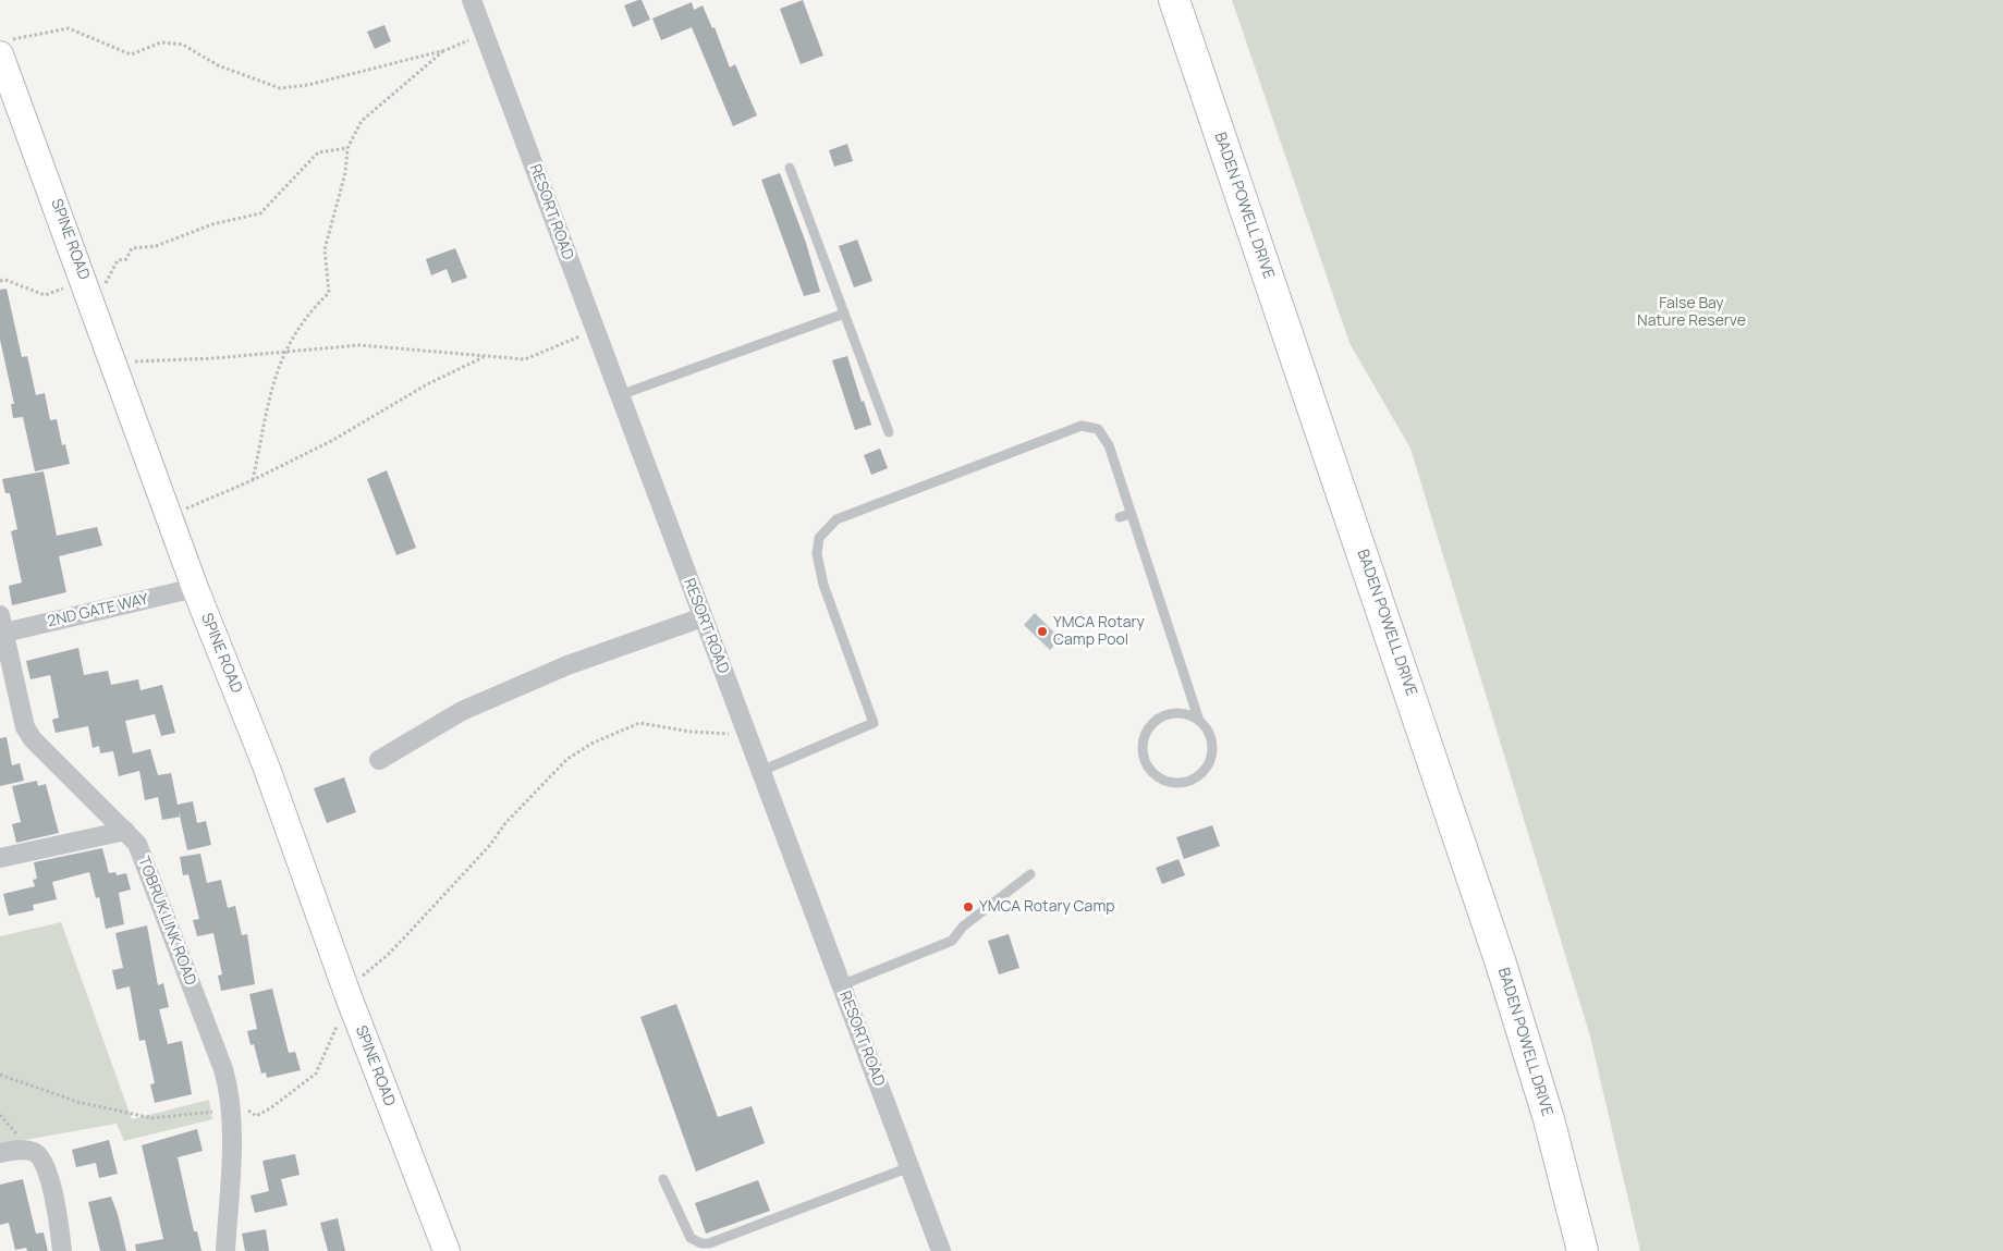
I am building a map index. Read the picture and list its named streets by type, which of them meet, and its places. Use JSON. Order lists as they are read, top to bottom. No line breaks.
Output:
{"streets":{"main road":["BADEN POWELL DRIVE","SPINE ROAD"],"street":["RESORT ROAD","2ND GATE WAY","TOBRUK LINK ROAD"]},"crossings":[["SPINE ROAD","2ND GATE WAY"],["2ND GATE WAY","TOBRUK LINK ROAD"]],"parks":["False Bay Nature Reserve"],"places":["YMCA Rotary Camp Pool","YMCA Rotary Camp"]}
